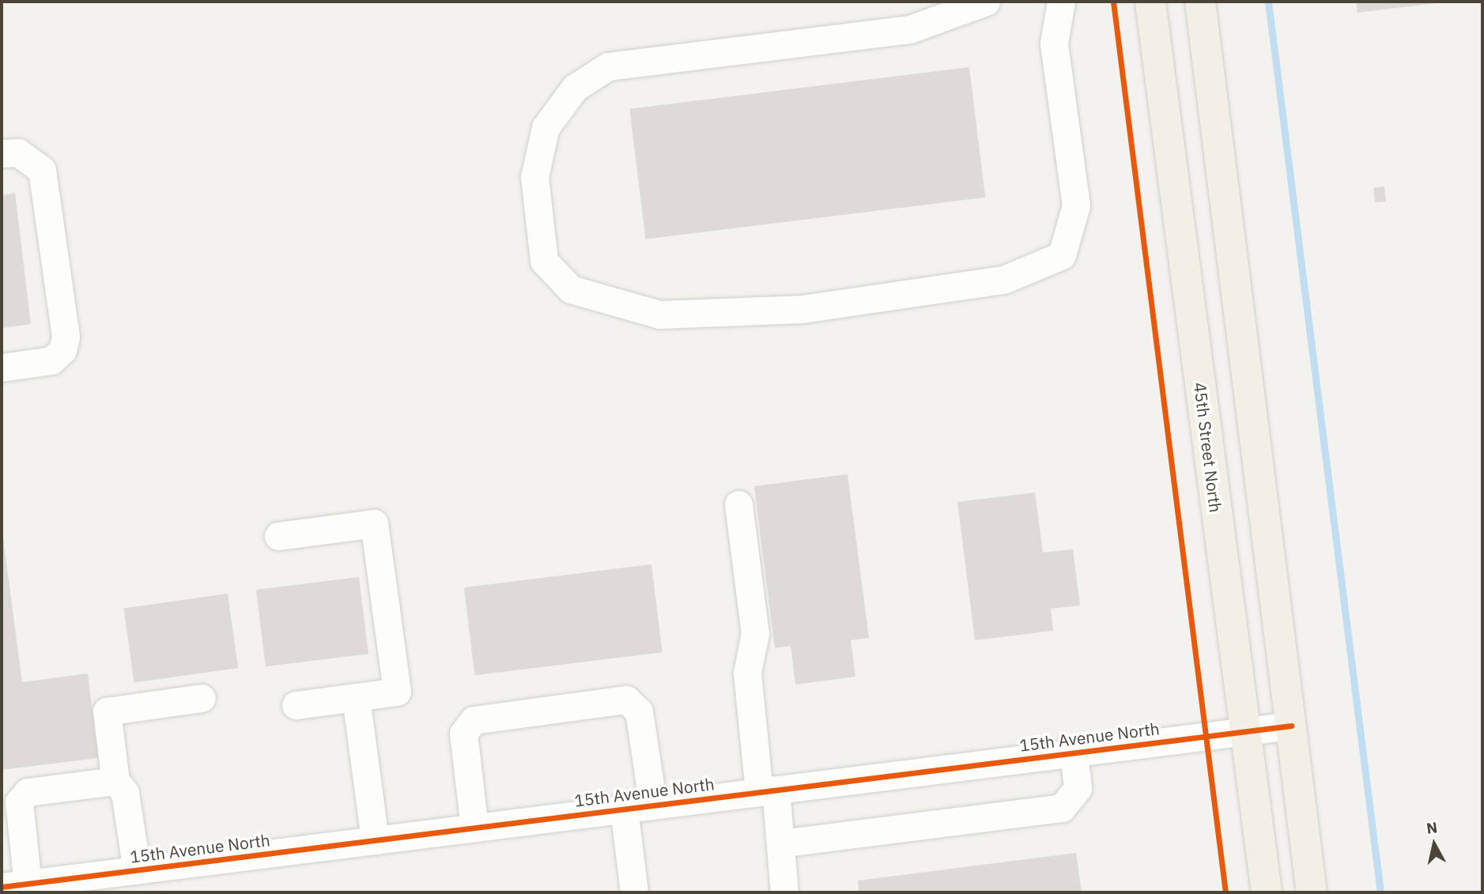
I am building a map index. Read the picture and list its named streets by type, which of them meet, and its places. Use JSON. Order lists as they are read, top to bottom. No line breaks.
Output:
{"streets":{"main road":["45th Street North"],"street":["15th Avenue North"]},"crossings":[["45th Street North","15th Avenue North"]],"north":"top"}
